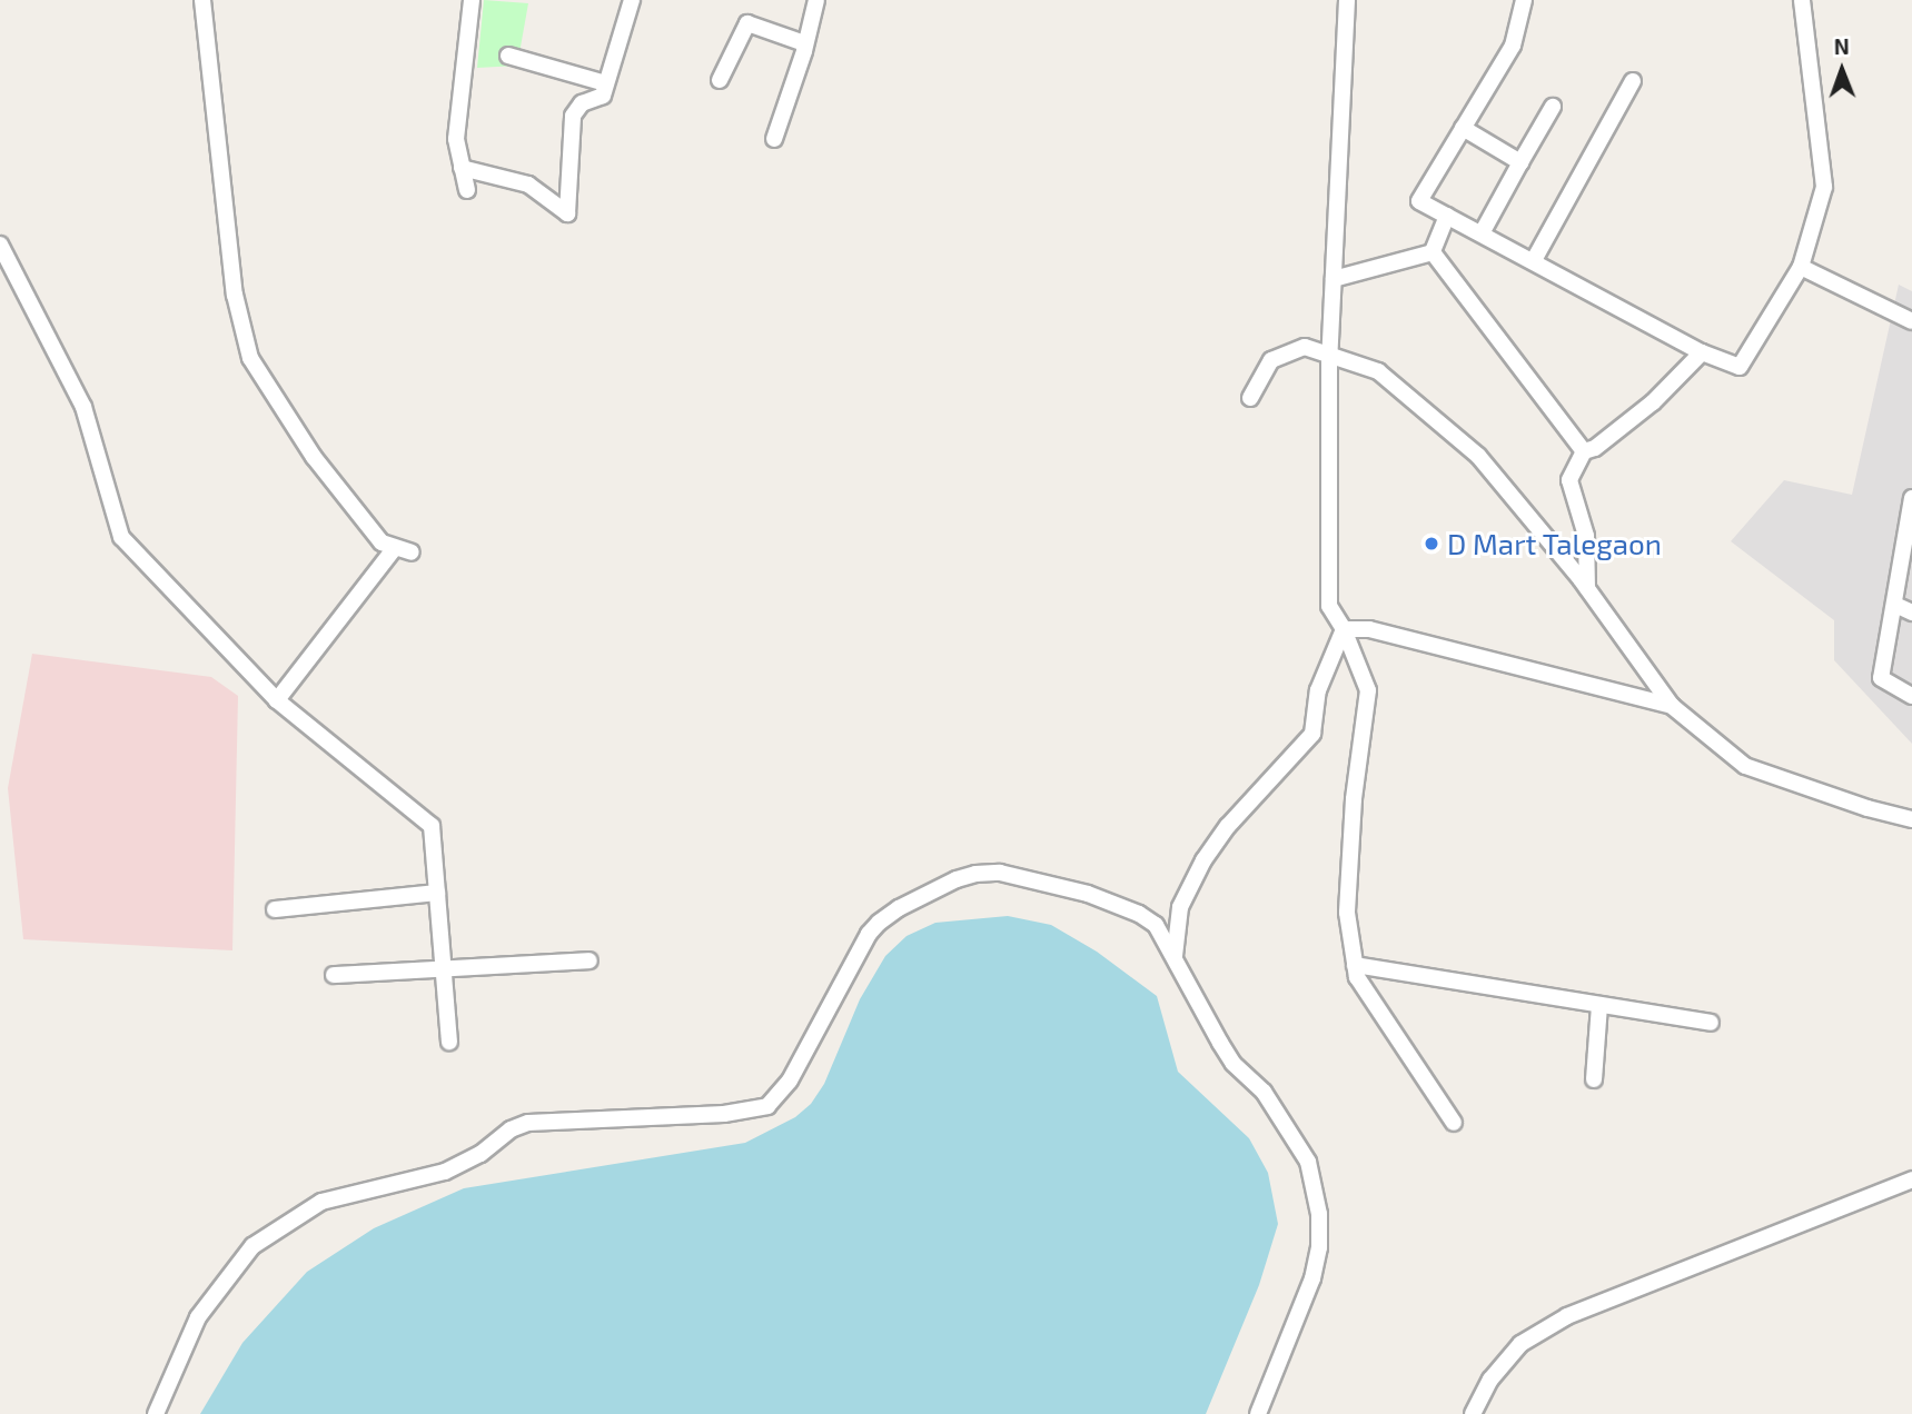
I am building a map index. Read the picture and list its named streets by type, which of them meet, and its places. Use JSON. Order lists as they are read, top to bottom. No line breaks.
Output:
{"places":["D Mart Talegaon"],"north":"top"}
